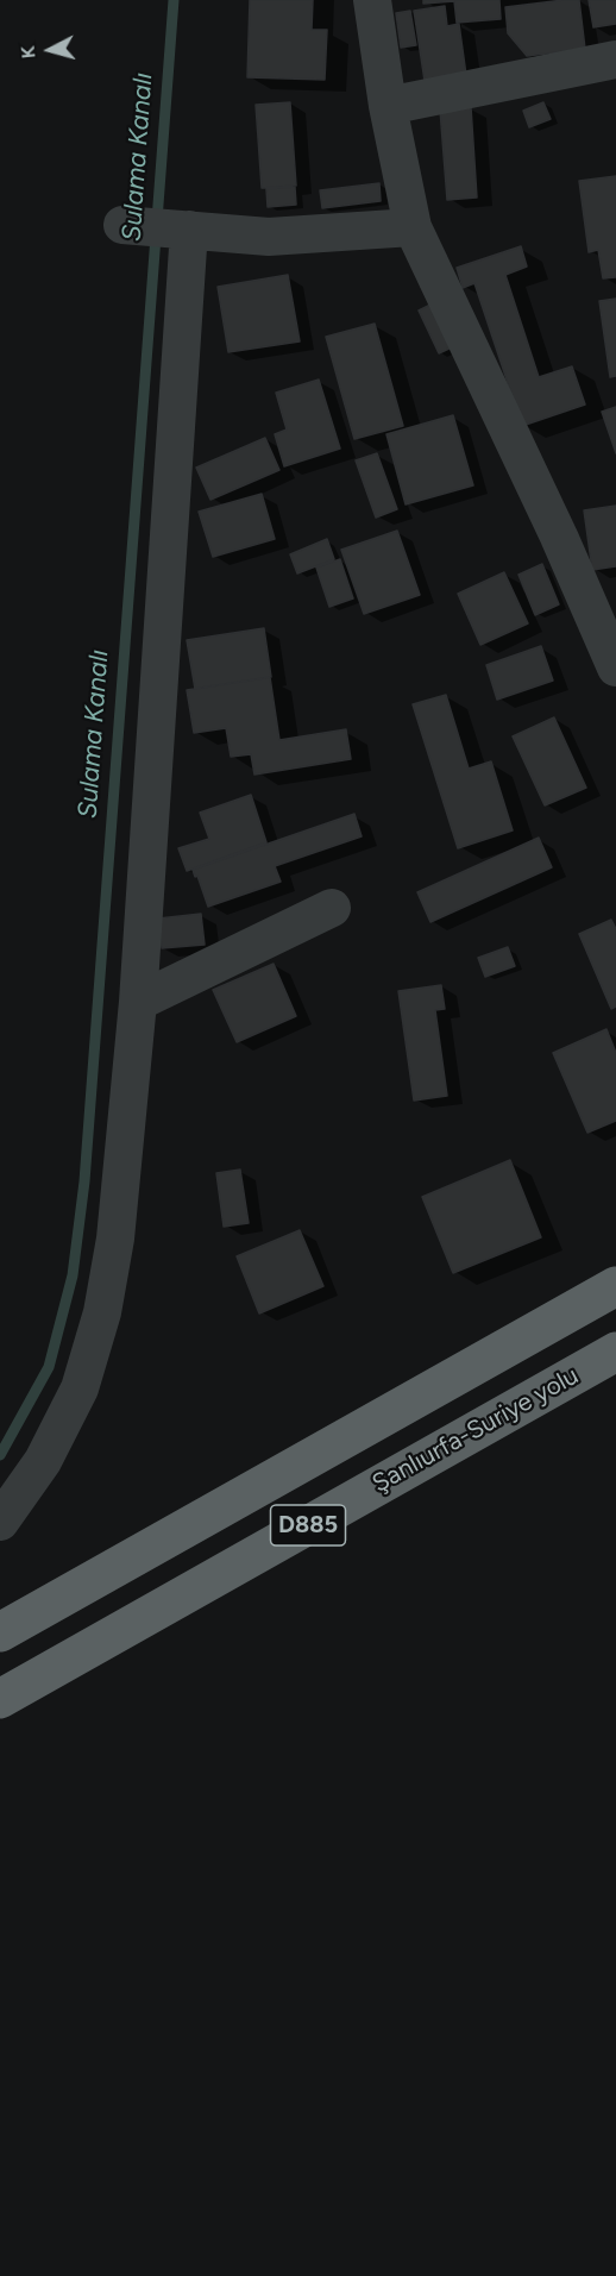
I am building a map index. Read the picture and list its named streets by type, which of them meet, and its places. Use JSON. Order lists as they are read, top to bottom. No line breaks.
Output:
{"streets":{"highway":["Şanlıurfa-Suriye yolu","D885"]},"water":["Sulama Kanalı"],"north":"left"}
